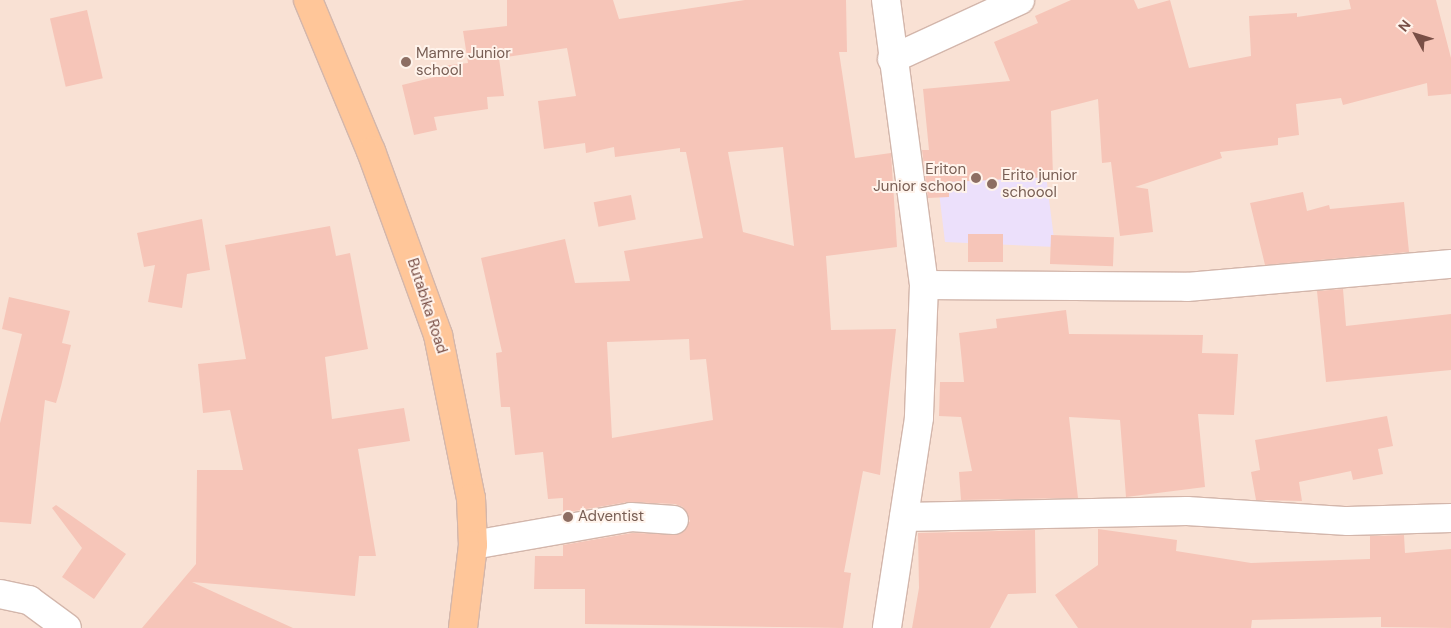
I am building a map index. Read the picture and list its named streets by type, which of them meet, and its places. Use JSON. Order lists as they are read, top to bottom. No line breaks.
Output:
{"streets":{"main road":["Butabika Road"]},"places":["Mamre Junior school","Eriton Junior school","Erito junior schoool","Adventist"],"north":"top left"}
